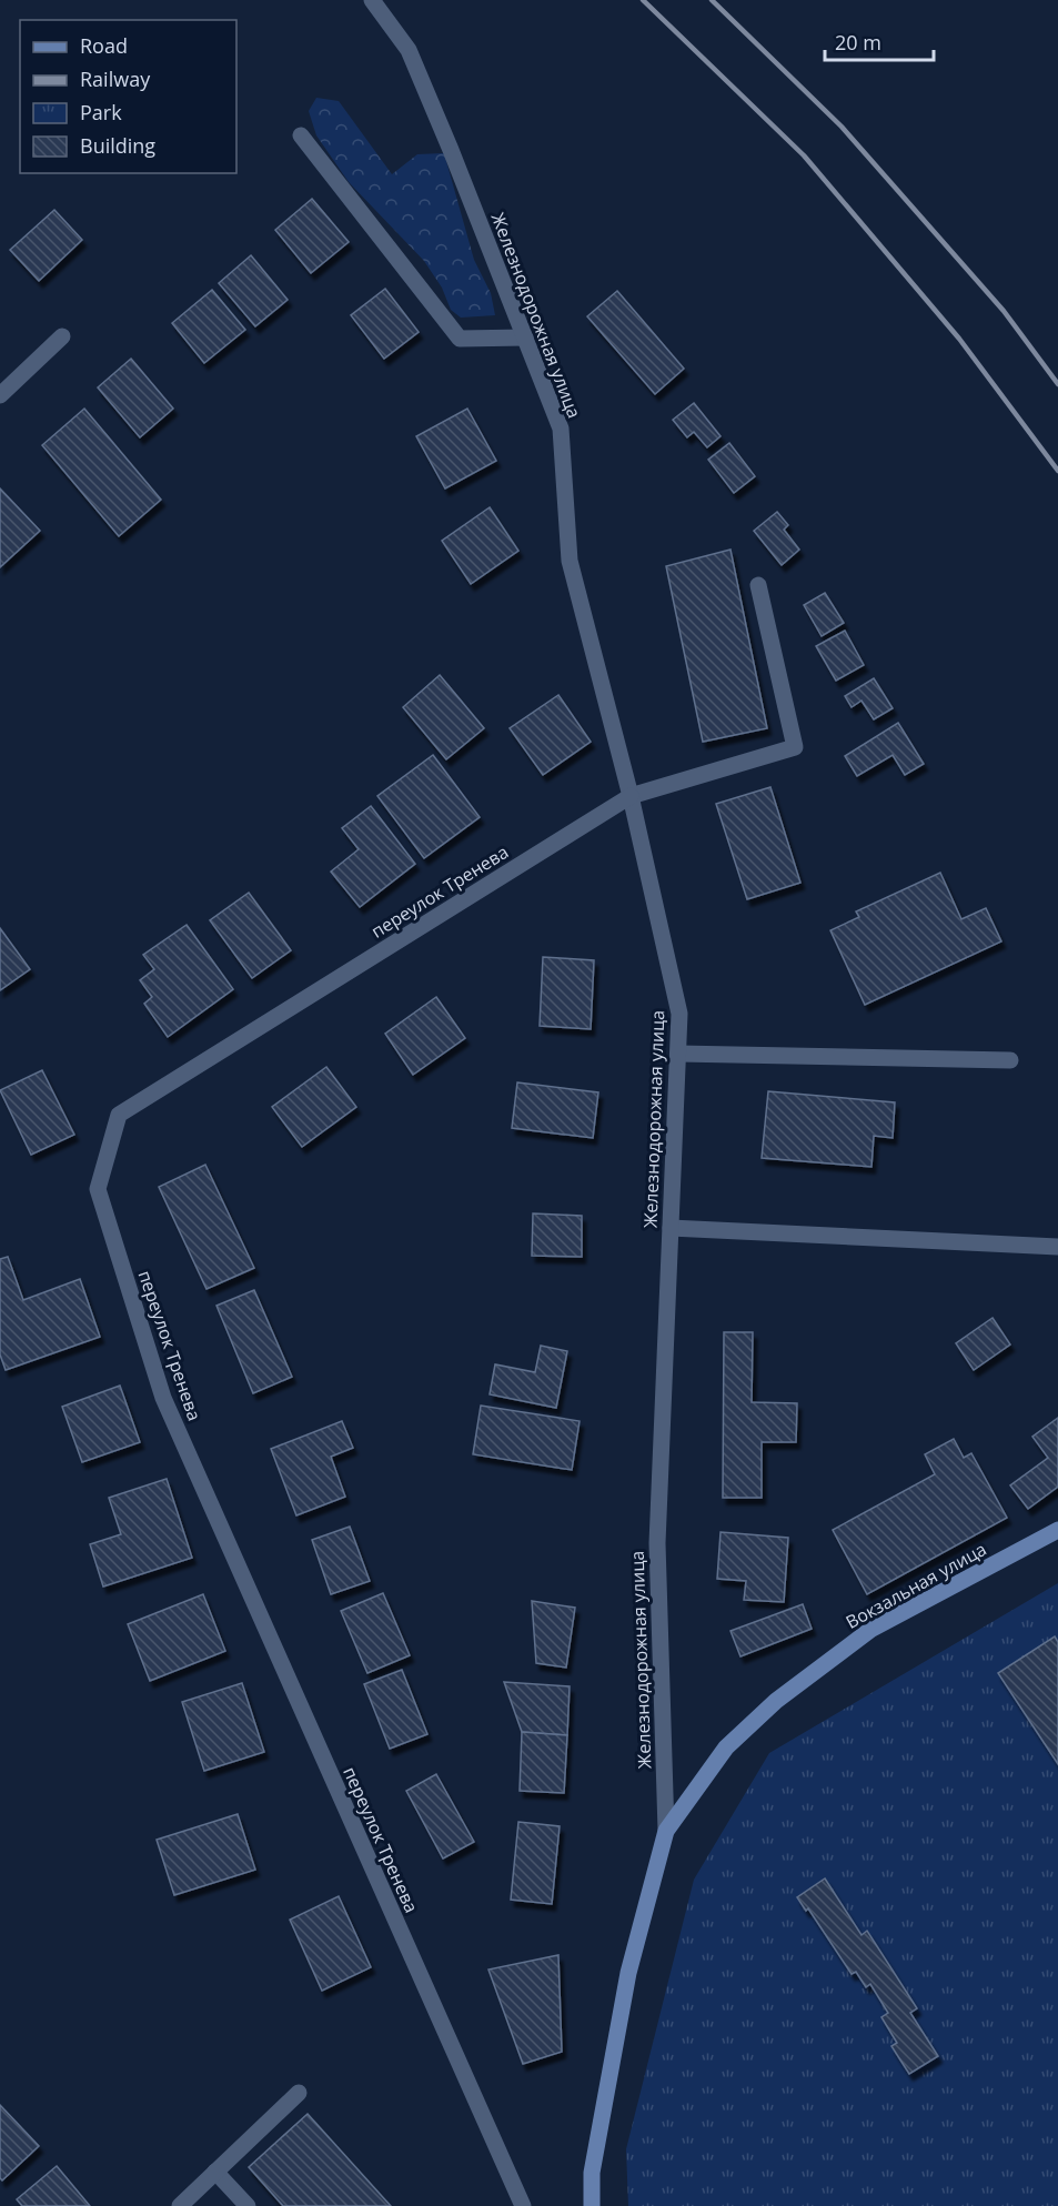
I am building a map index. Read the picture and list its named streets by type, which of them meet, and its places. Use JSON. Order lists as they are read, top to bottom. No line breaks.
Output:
{"streets":{"street":["Железнодорожная улица","переулок Тренева","Вокзальная улица"]},"crossings":[["Железнодорожная улица","переулок Тренева"],["Железнодорожная улица","Вокзальная улица"]],"legend":["Road","Railway","Park","Building"],"scale_bar":"20 m"}
